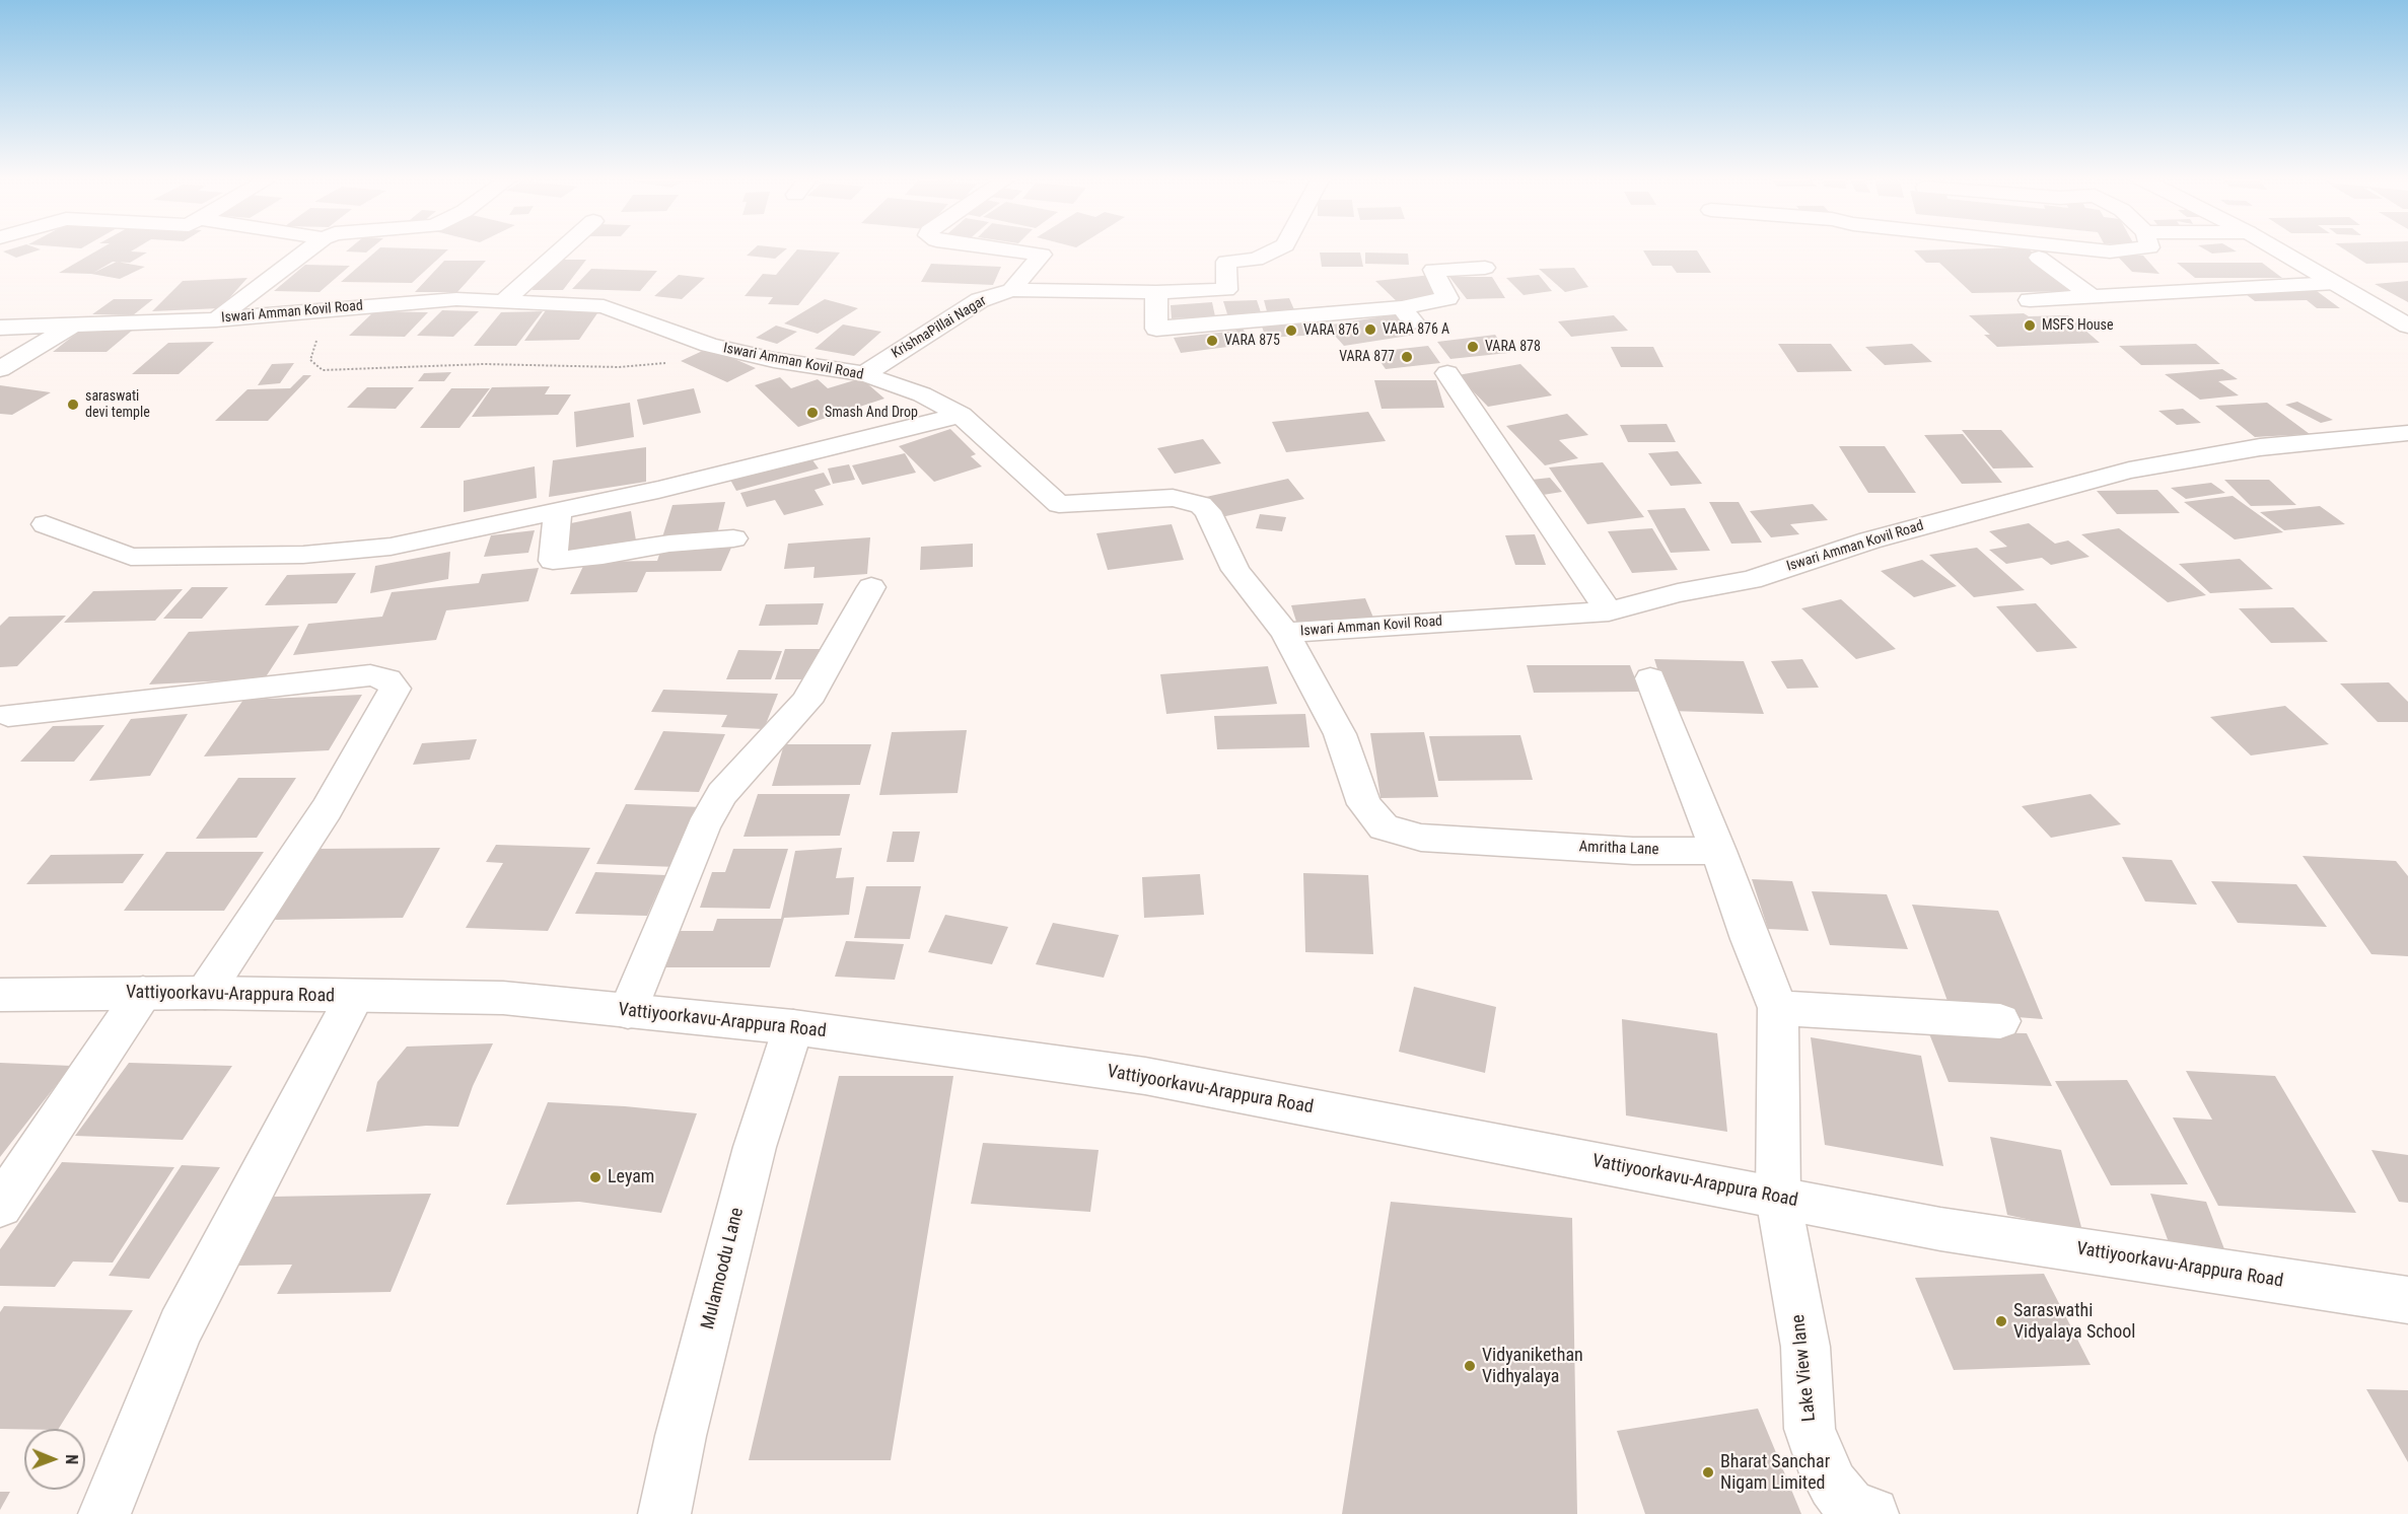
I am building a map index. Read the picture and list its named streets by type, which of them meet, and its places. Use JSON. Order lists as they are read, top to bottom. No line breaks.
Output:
{"streets":{"street":["Iswari Amman Kovil Road","KrishnaPillai Nagar","Amritha Lane","Vattiyoorkavu-Arappura Road","Mulamoodu Lane","Lake View lane"]},"crossings":[["Iswari Amman Kovil Road","KrishnaPillai Nagar"],["Iswari Amman Kovil Road","Amritha Lane"],["Vattiyoorkavu-Arappura Road","Mulamoodu Lane"],["Vattiyoorkavu-Arappura Road","Lake View lane"]],"places":["MSFS House","VARA 876 A","VARA 876","VARA 875","VARA 878","VARA 877","saraswati devi temple","Smash And Drop","Leyam","Saraswathi Vidyalaya School","Vidyanikethan Vidhyalaya","Bharat Sanchar Nigam Limited"],"north":"right"}
